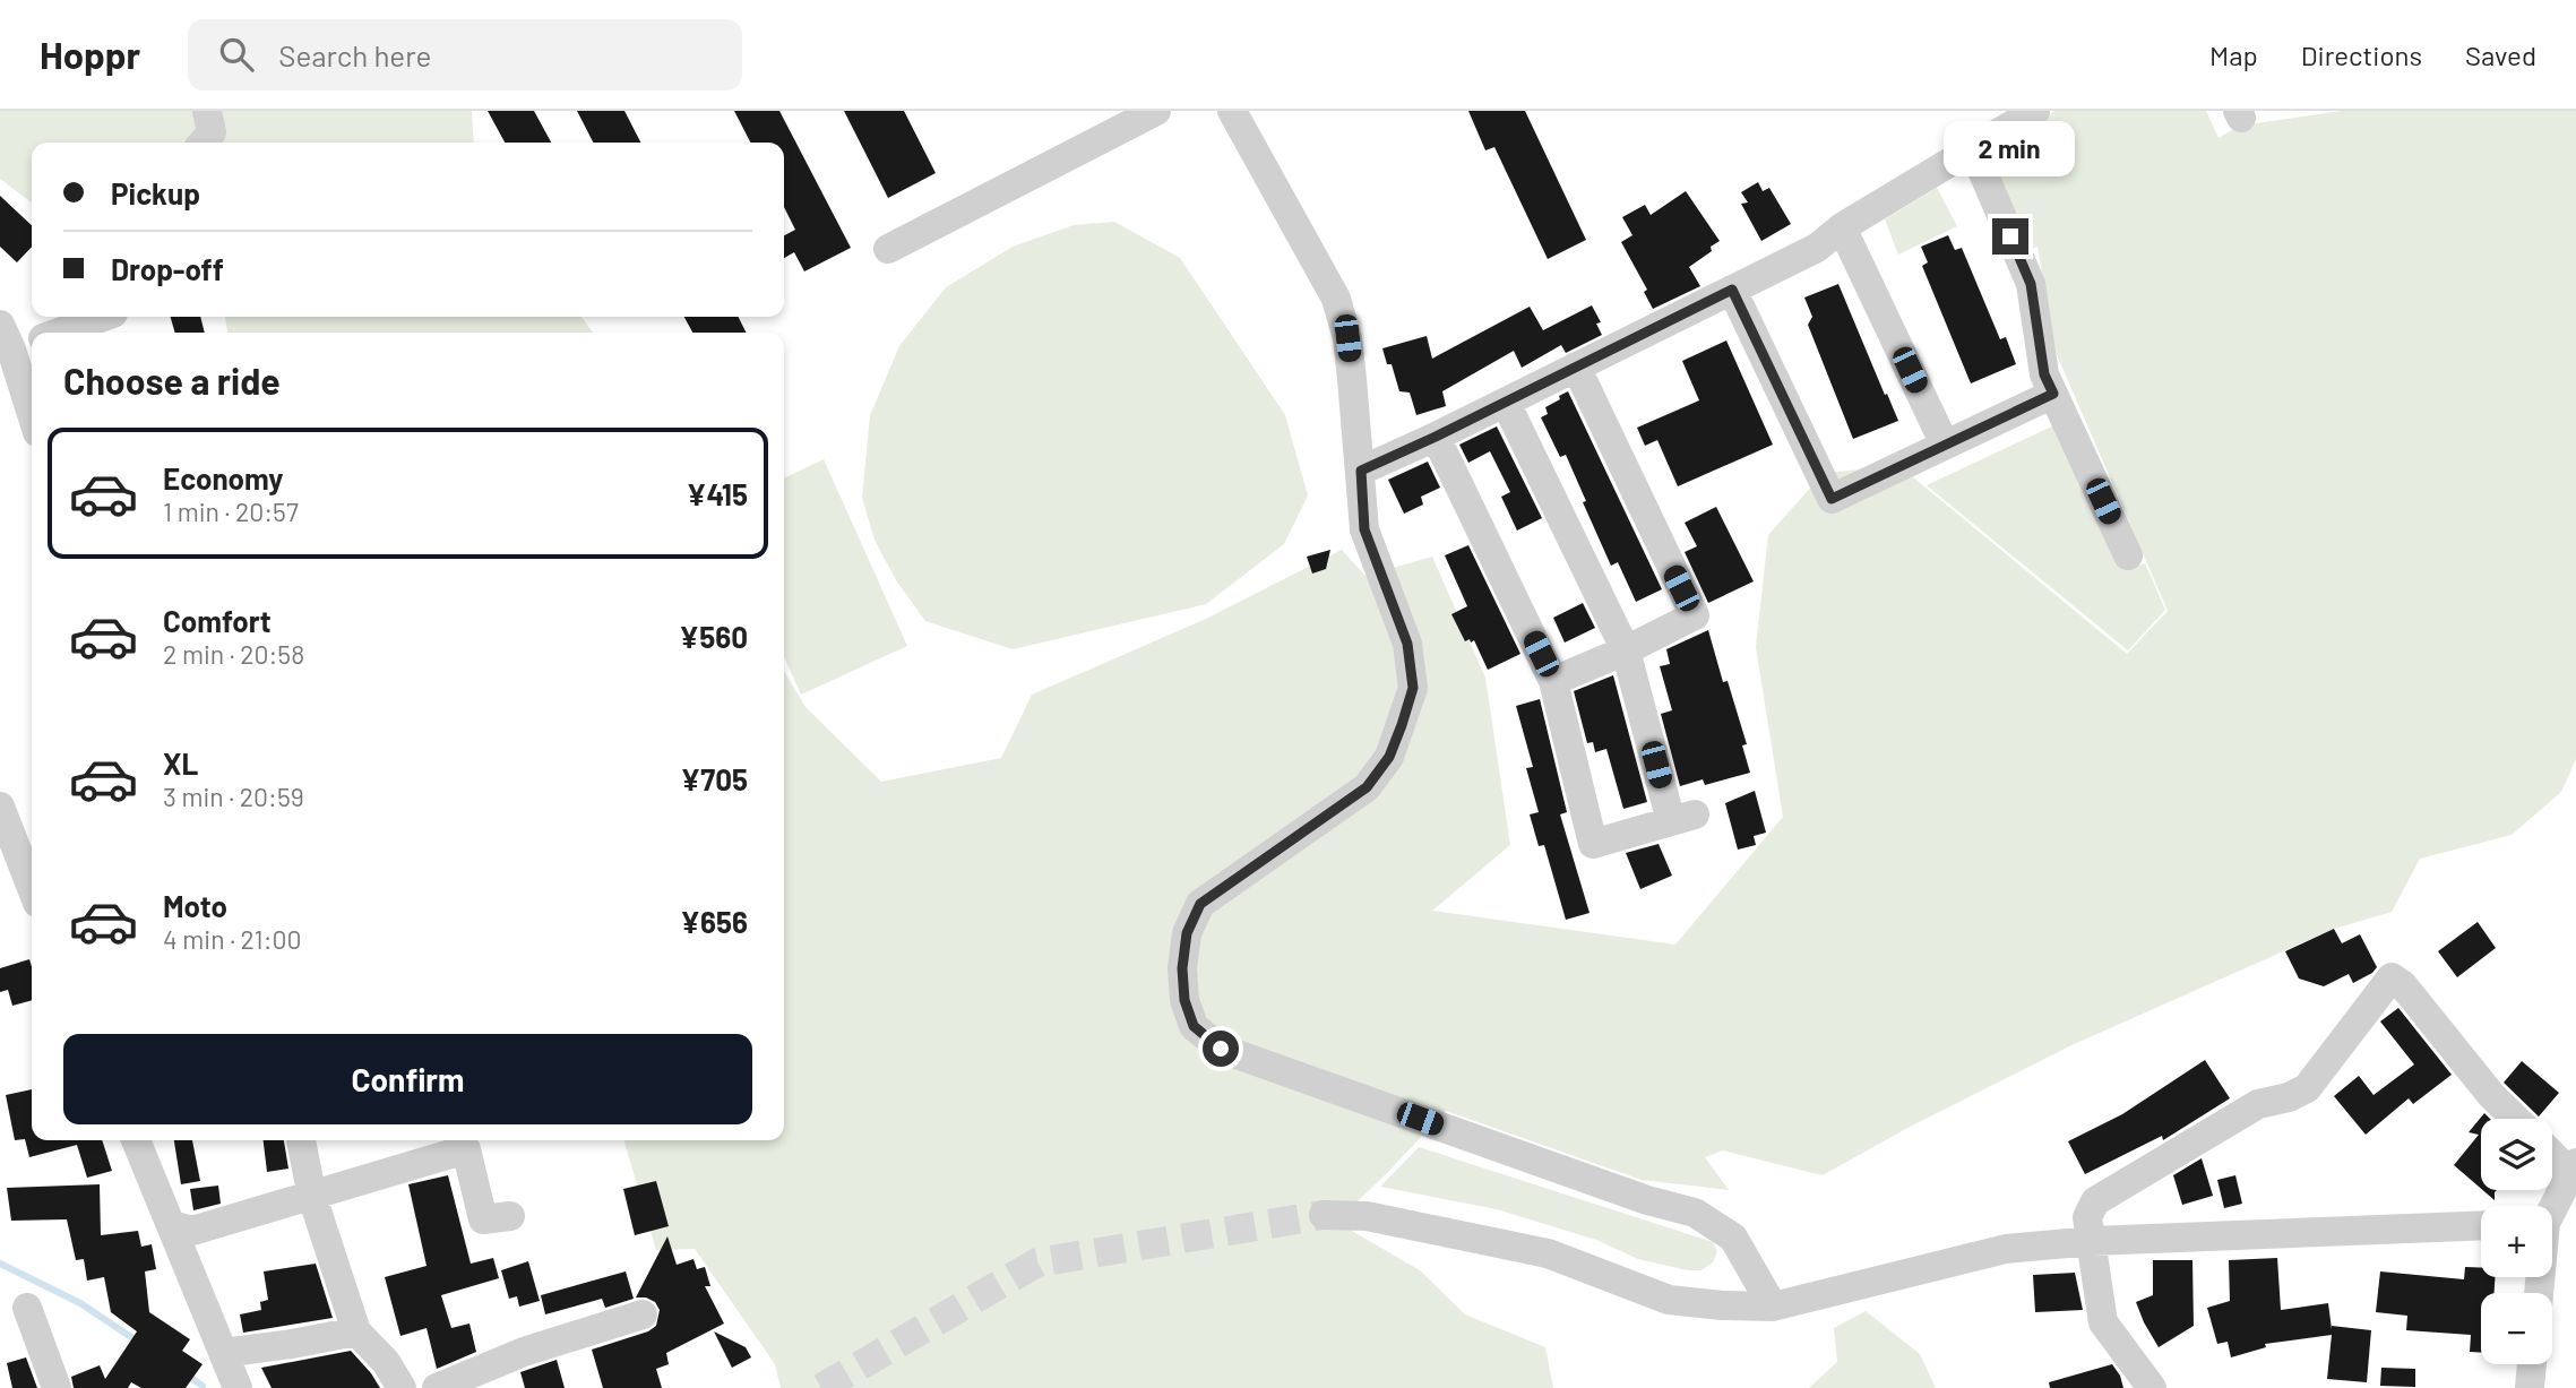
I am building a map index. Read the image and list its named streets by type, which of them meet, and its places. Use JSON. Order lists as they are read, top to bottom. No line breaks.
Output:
{"page":{"header":"Hoppr","search":"Search here","nav":["Map","Directions","Saved"],"bubble":"2 min","banner":["Pickup","Drop-off"],"heading":"Choose a ride","list":[{"name":"Economy","note":"1 min · 20:57","value":"¥415"},{"name":"Comfort","note":"2 min · 20:58","value":"¥560"},{"name":"XL","note":"3 min · 20:59","value":"¥705"},{"name":"Moto","note":"4 min · 21:00","value":"¥656"}],"buttons":"Confirm","map_buttons":["+","−"]}}
